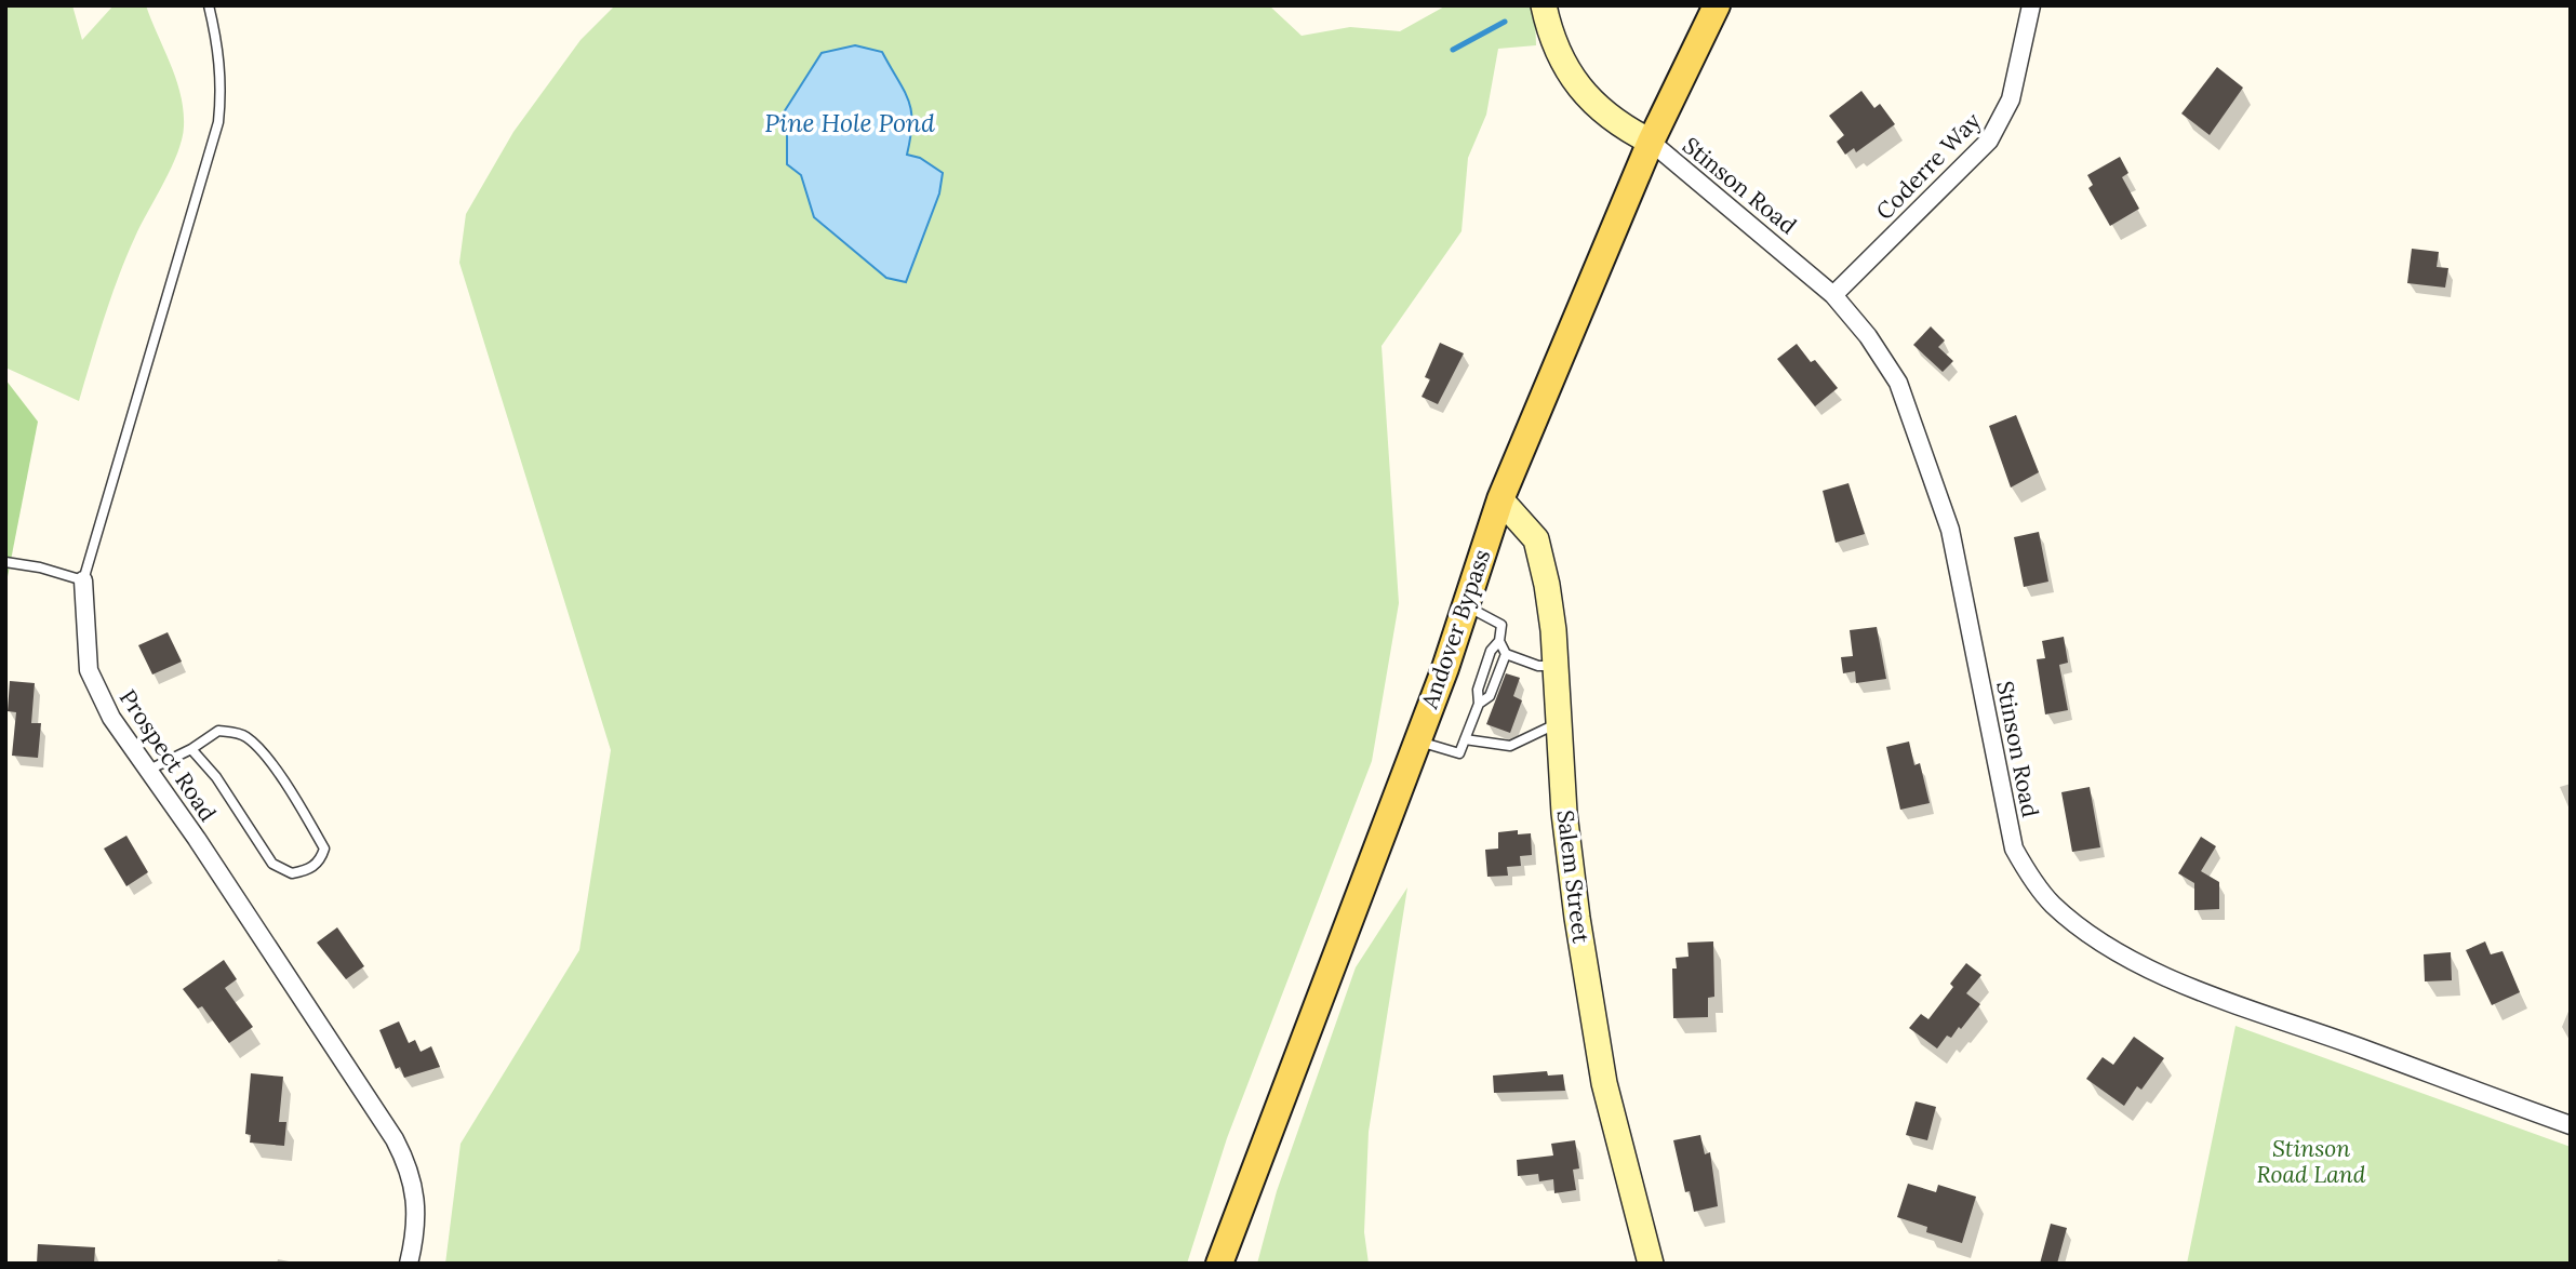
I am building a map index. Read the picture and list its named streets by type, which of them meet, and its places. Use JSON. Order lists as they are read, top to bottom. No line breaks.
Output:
{"streets":{"main road":["Andover Bypass"],"street":["Coderre Way","Stinson Road","Prospect Road","Salem Street"]},"crossings":[["Coderre Way","Stinson Road"],["Stinson Road","Andover Bypass"],["Andover Bypass","Salem Street"]],"water":["Pine Hole Pond"],"parks":["Stinson Road Land"]}
